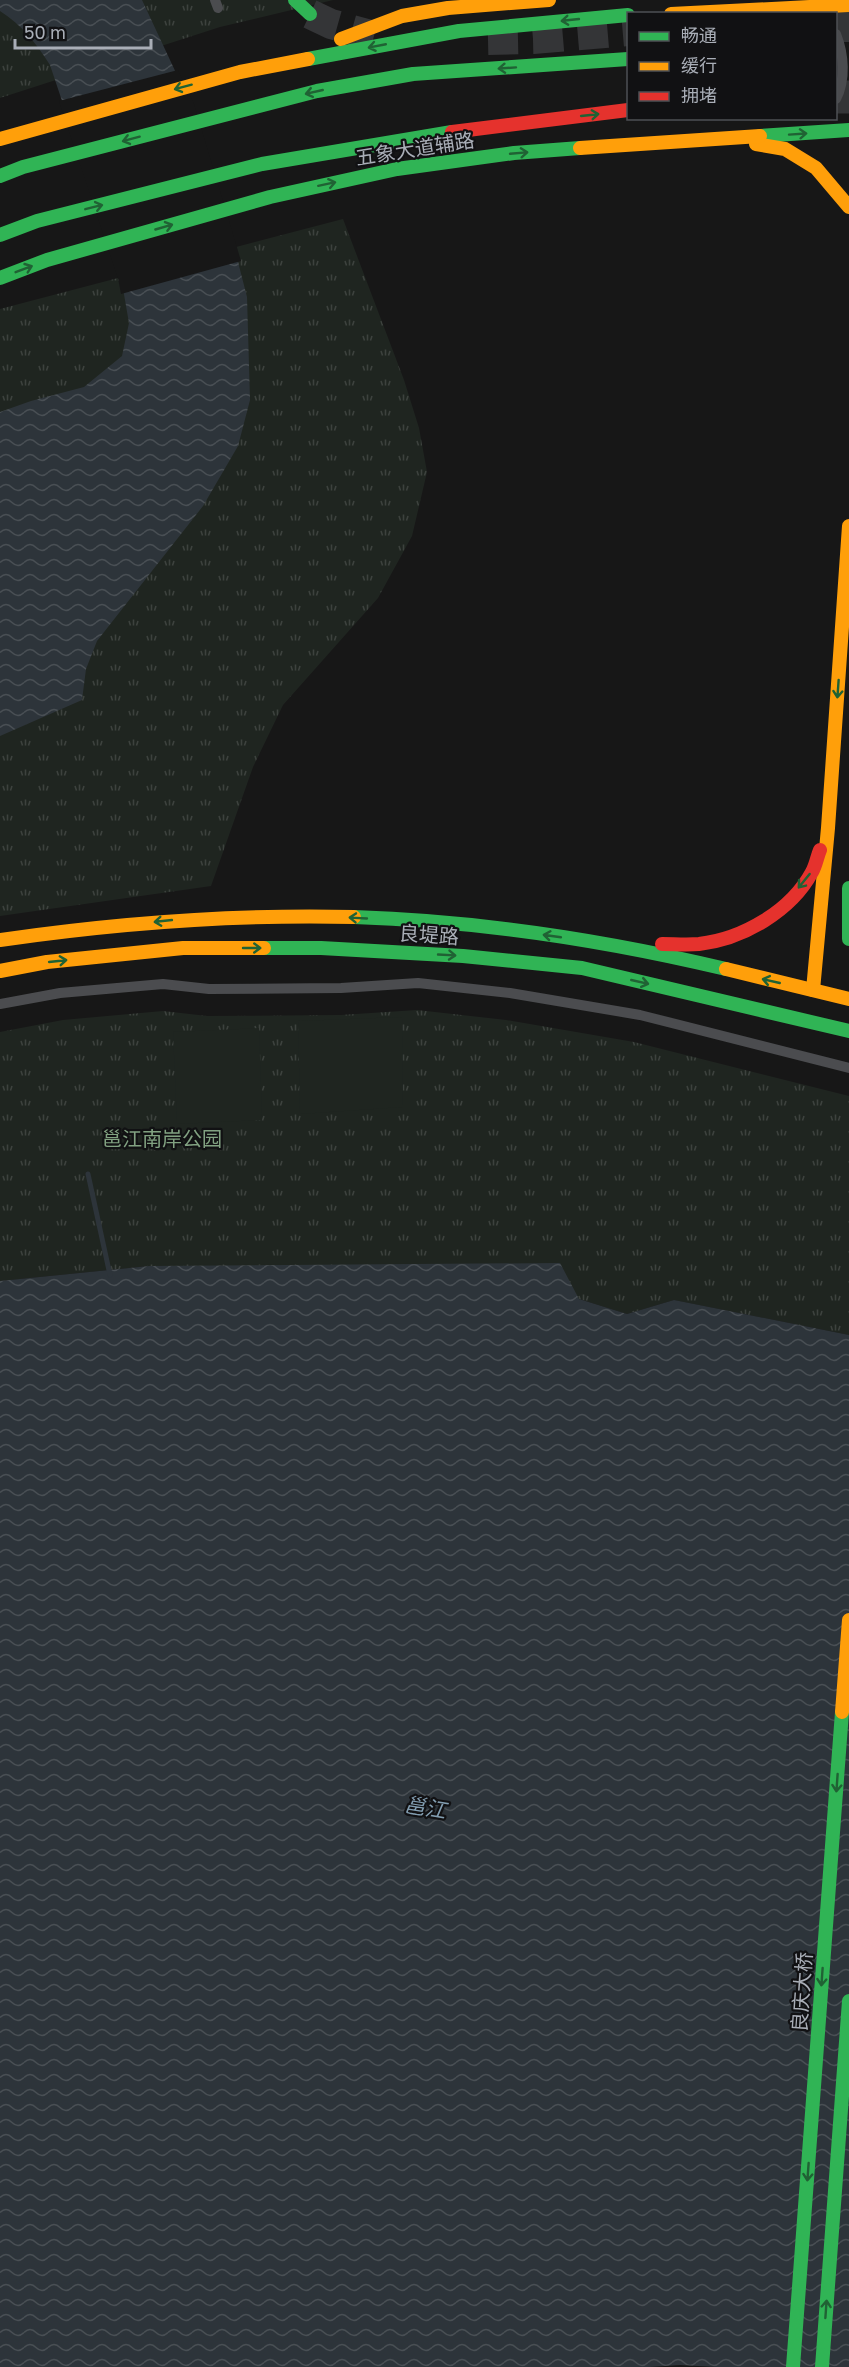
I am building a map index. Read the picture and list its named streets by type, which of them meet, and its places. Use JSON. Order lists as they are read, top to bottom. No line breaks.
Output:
{"streets":{"main road":["五象大道辅路","良堤路","良庆大桥"]},"water":["邕江"],"parks":["邕江南岸公园"],"legend":["畅通","缓行","拥堵"],"scale_bar":"50 m"}
